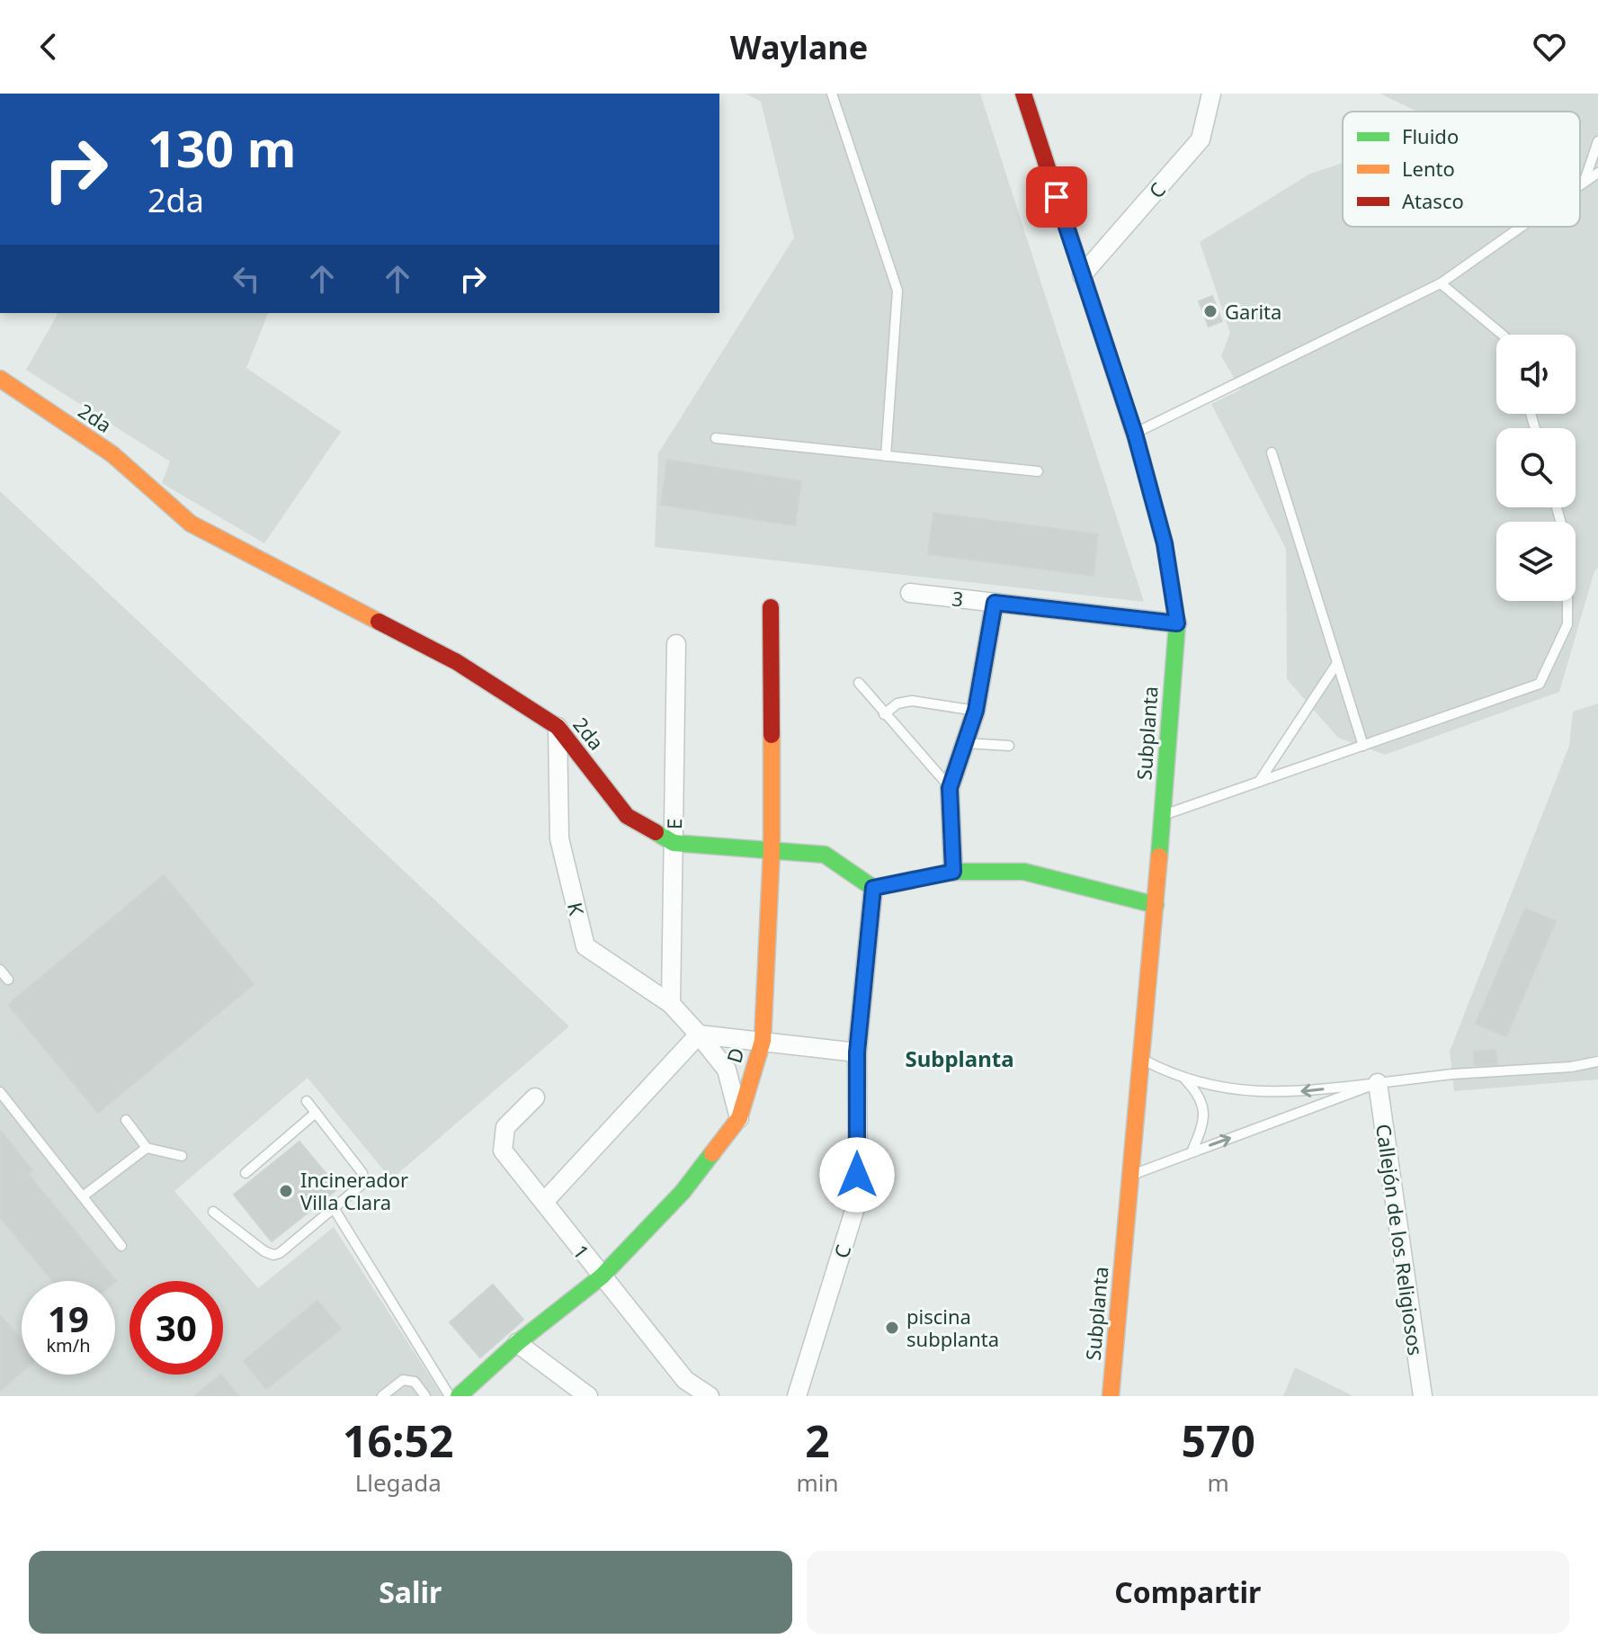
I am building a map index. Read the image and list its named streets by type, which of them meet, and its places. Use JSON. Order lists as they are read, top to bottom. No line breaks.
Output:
{"streets":{"street":["C","2da","3","Subplanta","E","K","D","Callejón de los Religiosos","1"]},"crossings":[["C","2da"],["C","Subplanta"],["2da","E"],["2da","K"],["2da","D"],["3","Subplanta"],["E","K"],["K","D"],["D","1"]],"districts":["Subplanta"],"places":["Garita","Incinerador Villa Clara","piscina subplanta"],"legend":["Fluido","Lento","Atasco"],"page":{"header":"Waylane","turn":["130 m","2da"],"speed":"19 km/h","limit":"30","eta":["16:52","Llegada","2","min","570","m"],"buttons":["Salir","Compartir"]}}
